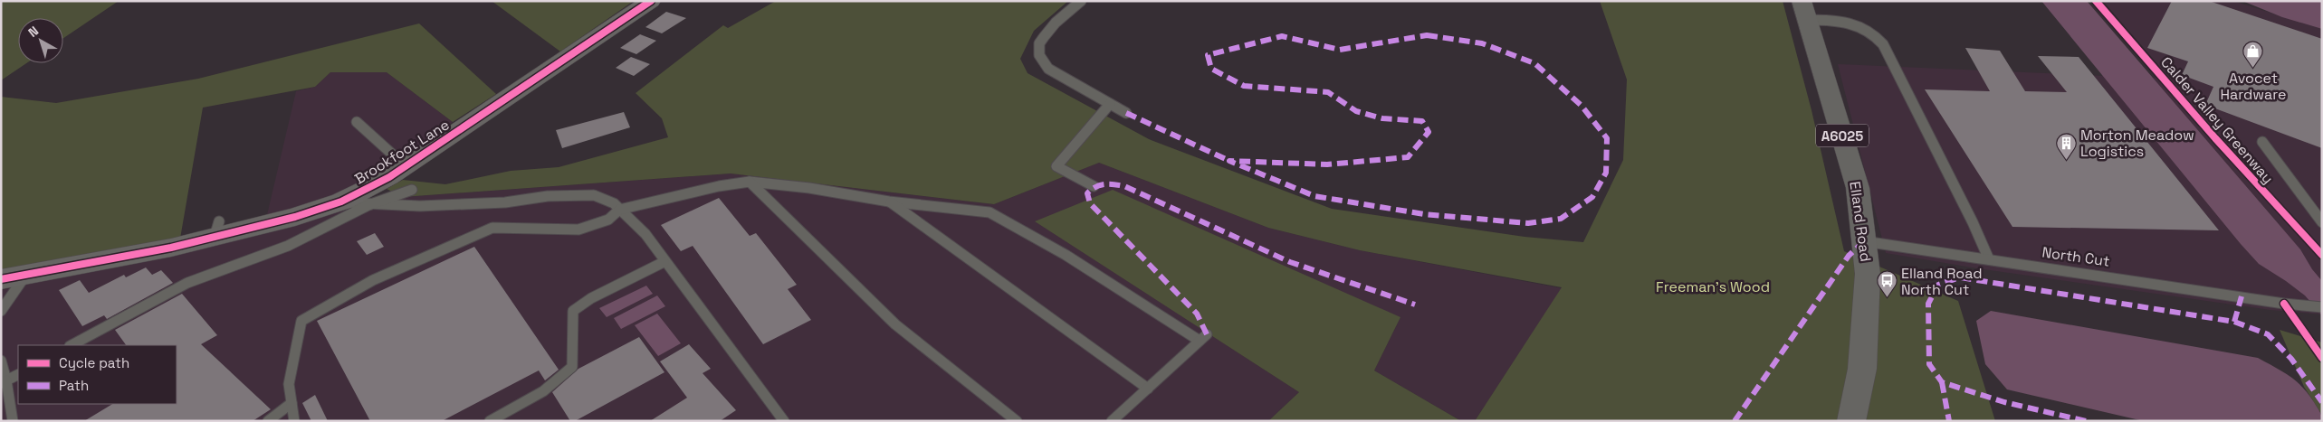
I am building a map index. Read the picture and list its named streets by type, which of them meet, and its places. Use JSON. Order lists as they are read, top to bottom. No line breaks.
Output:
{"streets":{"main road":["A6025","Elland Road"],"street":["Brookfoot Lane"],"lane":["North Cut"],"cycle path":["Calder Valley Greenway"]},"crossings":[["Elland Road","North Cut"]],"parks":["Freeman's Wood"],"places":{"shop":["Avocet Hardware"],"building":["Morton Meadow Logistics"],"bus stop":["Elland Road North Cut"]},"legend":["Cycle path","Path"],"north":"top left"}
